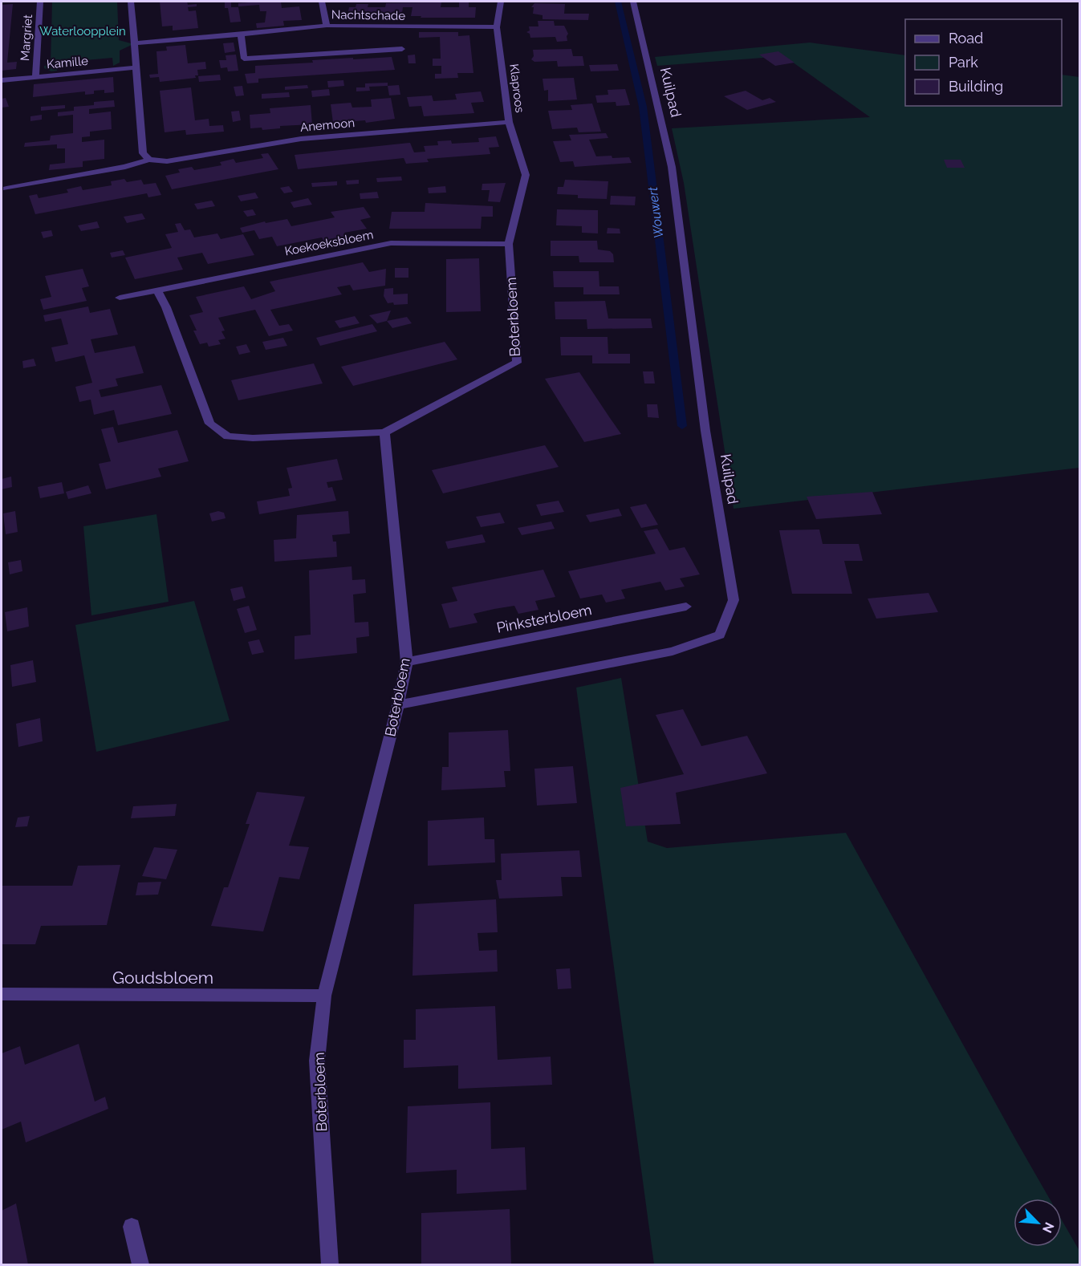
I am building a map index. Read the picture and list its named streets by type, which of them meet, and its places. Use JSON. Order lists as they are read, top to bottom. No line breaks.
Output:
{"streets":{"street":["Nachtschade","Margriet","Kamille","Klaproos","Kuilpad","Anemoon","Koekoeksbloem","Boterbloem","Pinksterbloem","Goudsbloem"]},"crossings":[["Nachtschade","Klaproos"],["Margriet","Kamille"],["Klaproos","Anemoon"],["Klaproos","Boterbloem"],["Kuilpad","Boterbloem"],["Koekoeksbloem","Boterbloem"],["Boterbloem","Pinksterbloem"],["Boterbloem","Goudsbloem"]],"water":["Wouwert"],"parks":["Waterloopplein"],"legend":["Road","Park","Building"],"north":"bottom right"}
